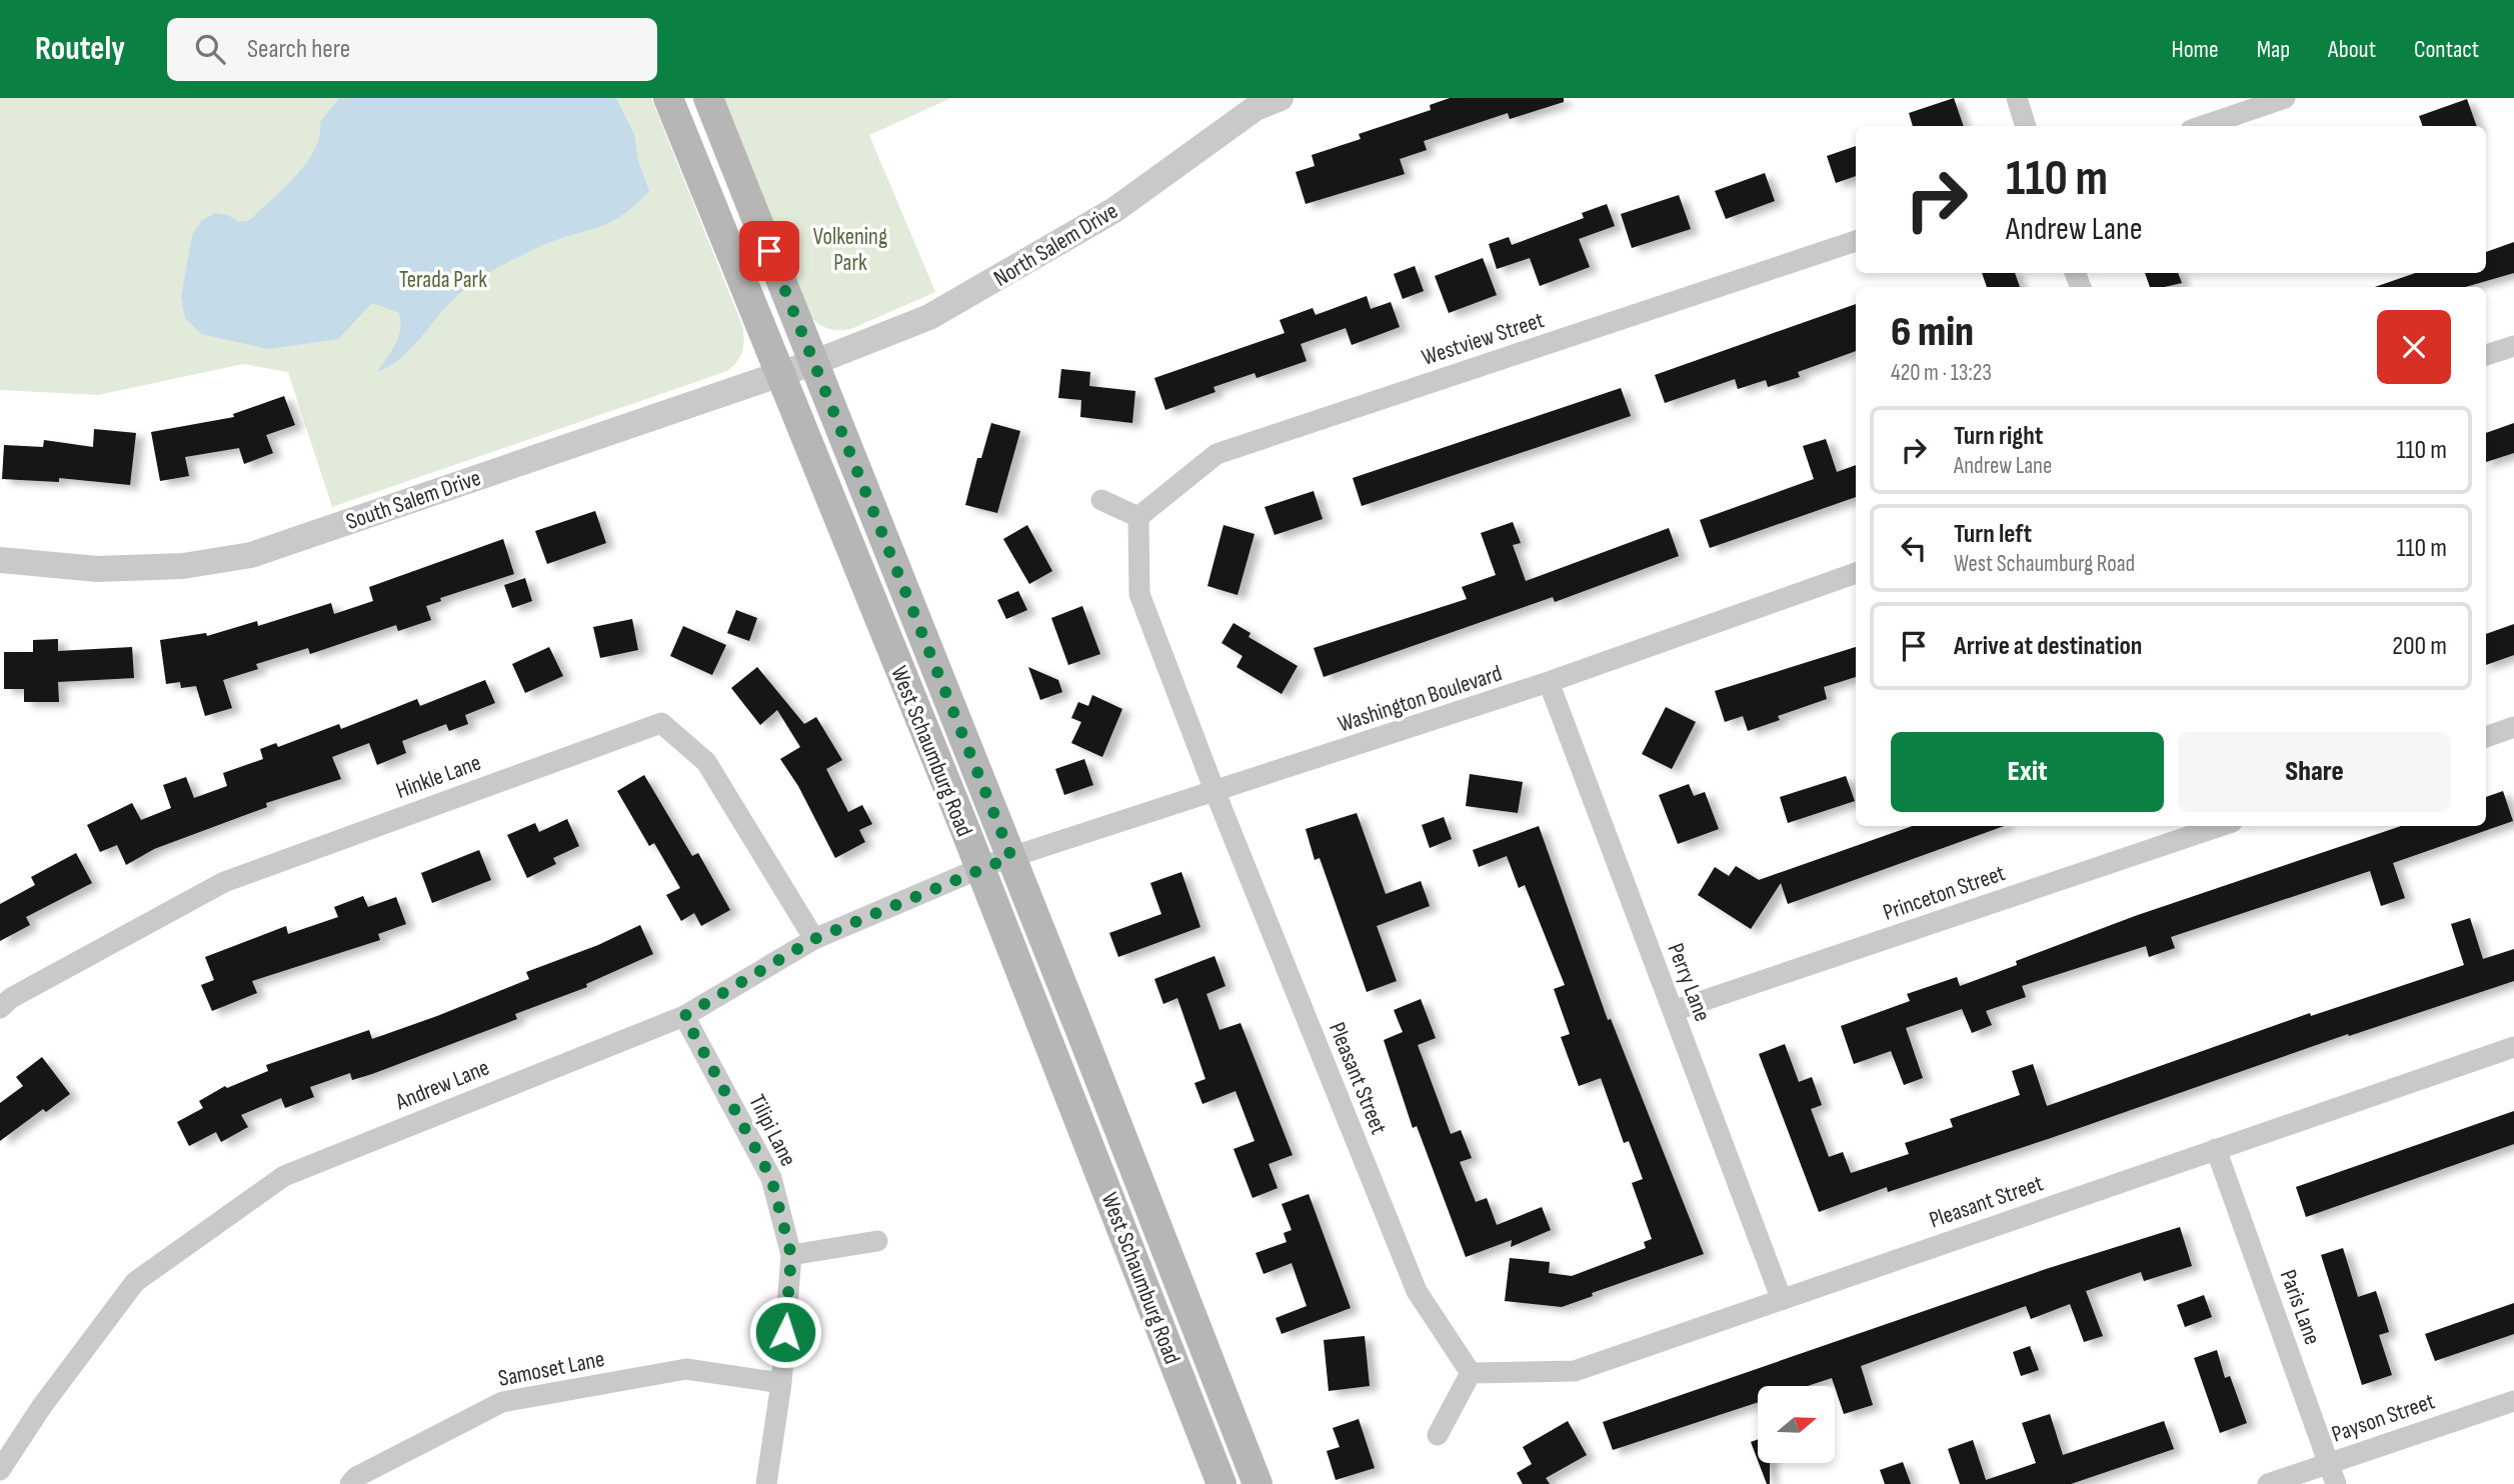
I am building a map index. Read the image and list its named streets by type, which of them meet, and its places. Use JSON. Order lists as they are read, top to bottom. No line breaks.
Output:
{"streets":{"main road":["West Schaumburg Road"],"street":["North Salem Drive","Westview Street","South Salem Drive","Washington Boulevard","Hinkle Lane","Princeton Street","Perry Lane","Pleasant Street","Andrew Lane","Tilipi Lane","Paris Lane","Samoset Lane","Payson Street"]},"crossings":[["North Salem Drive","South Salem Drive"],["North Salem Drive","West Schaumburg Road"],["South Salem Drive","West Schaumburg Road"],["Washington Boulevard","West Schaumburg Road"],["Washington Boulevard","Perry Lane"],["Washington Boulevard","Pleasant Street"],["Washington Boulevard","Andrew Lane"],["West Schaumburg Road","Andrew Lane"],["Hinkle Lane","Andrew Lane"],["Princeton Street","Perry Lane"],["Perry Lane","Pleasant Street"],["Pleasant Street","Paris Lane"],["Andrew Lane","Tilipi Lane"],["Tilipi Lane","Samoset Lane"],["Paris Lane","Payson Street"]],"parks":["Volkening Park","Terada Park"],"north":"right","page":{"header":"Routely","search":"Search here","nav":["Home","Map","About","Contact"],"turn":["110 m","Andrew Lane"],"heading":["6 min","420 m · 13:23"],"list":[{"name":"Turn right","note":"Andrew Lane","value":"110 m"},{"name":"Turn left","note":"West Schaumburg Road","value":"110 m"},{"name":"Arrive at destination","value":"200 m"}],"buttons":["Exit","Share"]}}
